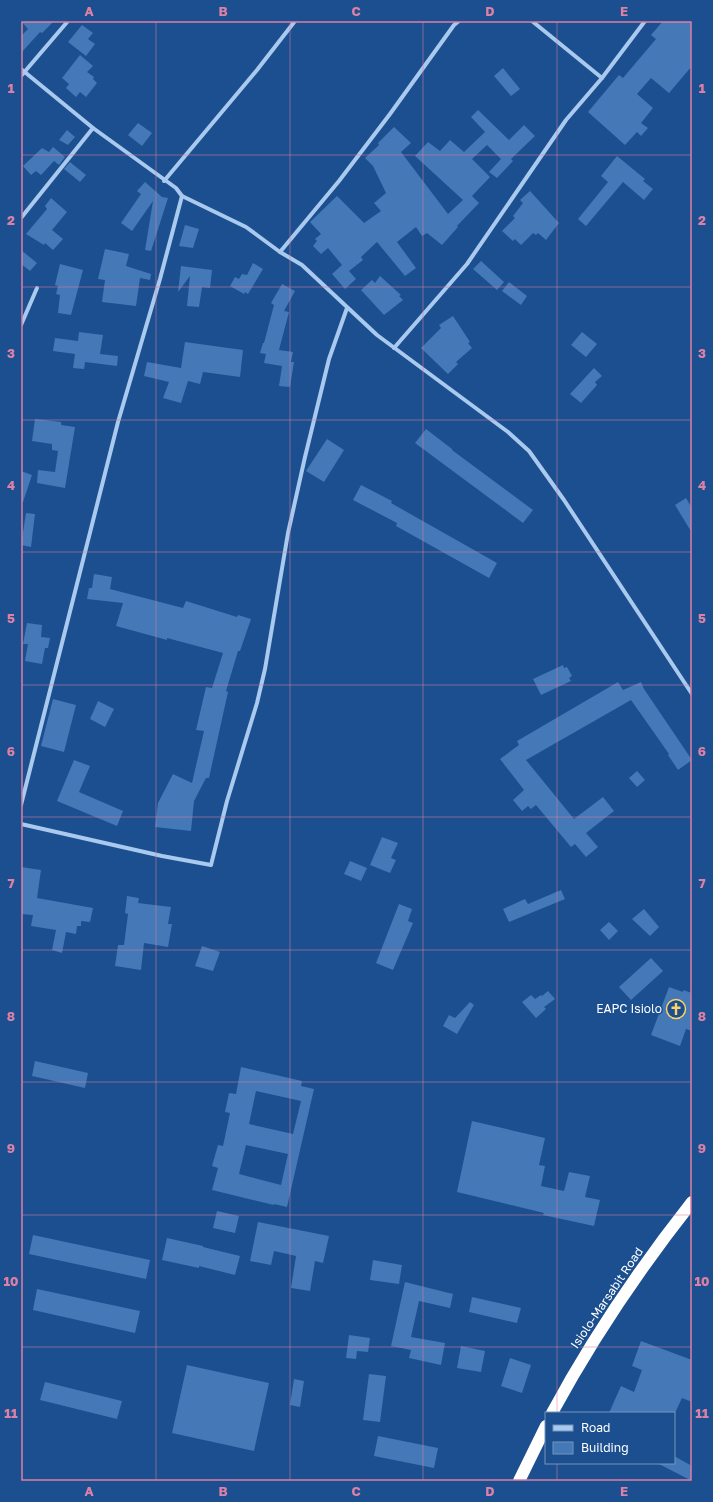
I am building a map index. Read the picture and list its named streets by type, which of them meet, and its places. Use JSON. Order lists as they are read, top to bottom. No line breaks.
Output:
{"streets":{"highway":["Isiolo-Marsabit Road"]},"places":{"church":["EAPC Isiolo"]},"legend":["Road","Building"],"grid":{"columns":["A","B","C","D","E"],"rows":["1","2","3","4","5","6","7","8","9","10","11"]}}
